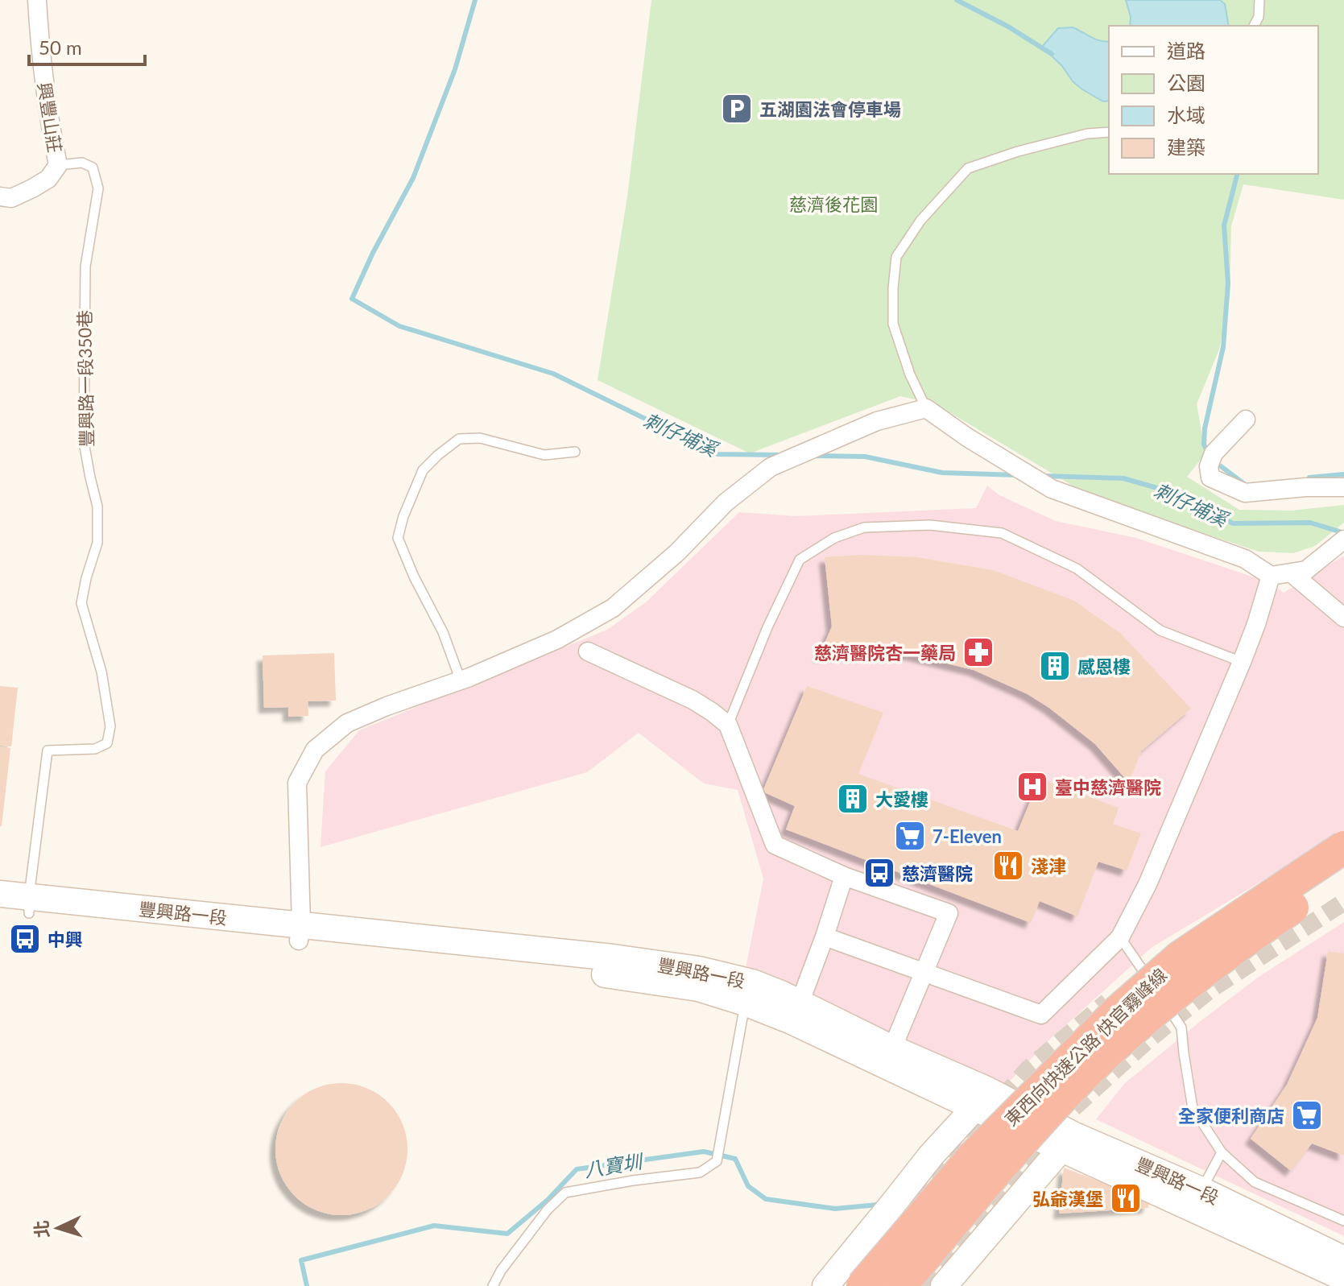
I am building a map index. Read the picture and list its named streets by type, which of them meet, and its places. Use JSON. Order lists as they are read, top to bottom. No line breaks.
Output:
{"streets":{"highway":["東西向快速公路 快官霧峰線"],"street":["興豐山莊","豐興路一段"],"lane":["豐興路一段350巷"]},"crossings":[["興豐山莊","豐興路一段350巷"],["豐興路一段350巷","豐興路一段"]],"water":["刺仔埔溪","八寶圳"],"parks":["慈濟後花園"],"places":{"parking":["五湖園法會停車場"],"pharmacy":["慈濟醫院杏一藥局"],"building":["感恩樓","大愛樓"],"hospital":["臺中慈濟醫院"],"supermarket":["7-Eleven","全家便利商店"],"restaurant":["淺津","弘爺漢堡"],"bus stop":["慈濟醫院","中興"]},"legend":["道路","公園","水域","建築"],"scale_bar":"50 m","north":"left"}
